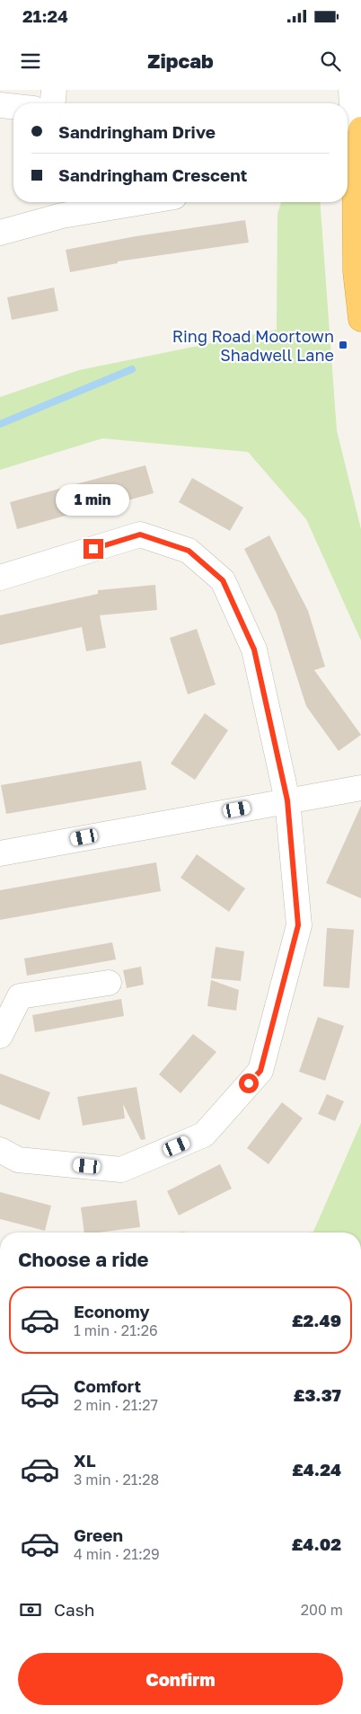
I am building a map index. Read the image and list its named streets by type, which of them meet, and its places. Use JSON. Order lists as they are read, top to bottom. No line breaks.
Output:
{"places":{"transit":["Ring Road Moortown Shadwell Lane"]},"page":{"status":"21:24","header":"Zipcab","banner":["Sandringham Drive","Sandringham Crescent"],"bubble":"1 min","heading":"Choose a ride","list":[{"name":"Economy","note":"1 min · 21:26","value":"£2.49"},{"name":"Comfort","note":"2 min · 21:27","value":"£3.37"},{"name":"XL","note":"3 min · 21:28","value":"£4.24"},{"name":"Green","note":"4 min · 21:29","value":"£4.02"}],"pay":["Cash","200 m"],"buttons":"Confirm"}}
